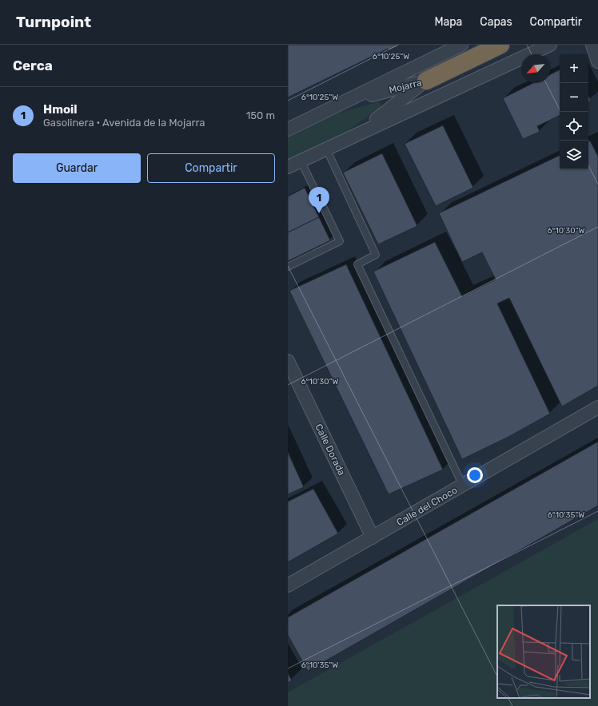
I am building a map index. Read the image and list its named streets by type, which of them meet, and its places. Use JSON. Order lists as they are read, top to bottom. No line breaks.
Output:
{"streets":{"street":["Mojarra","Calle Dorada","Calle del Choco"]},"crossings":[["Calle Dorada","Calle del Choco"]],"north":"bottom left","page":{"header":"Turnpoint","nav":["Mapa","Capas","Compartir"],"heading":"Cerca","map_buttons":["+","−"],"list":[{"mark":"1","name":"Hmoil","note":"Gasolinera · Avenida de la Mojarra","value":"150 m"}],"buttons":["Guardar","Compartir"],"pins":"1"},"coordinates":["6°10'25\"W","6°10'30\"W","6°10'35\"W"]}
